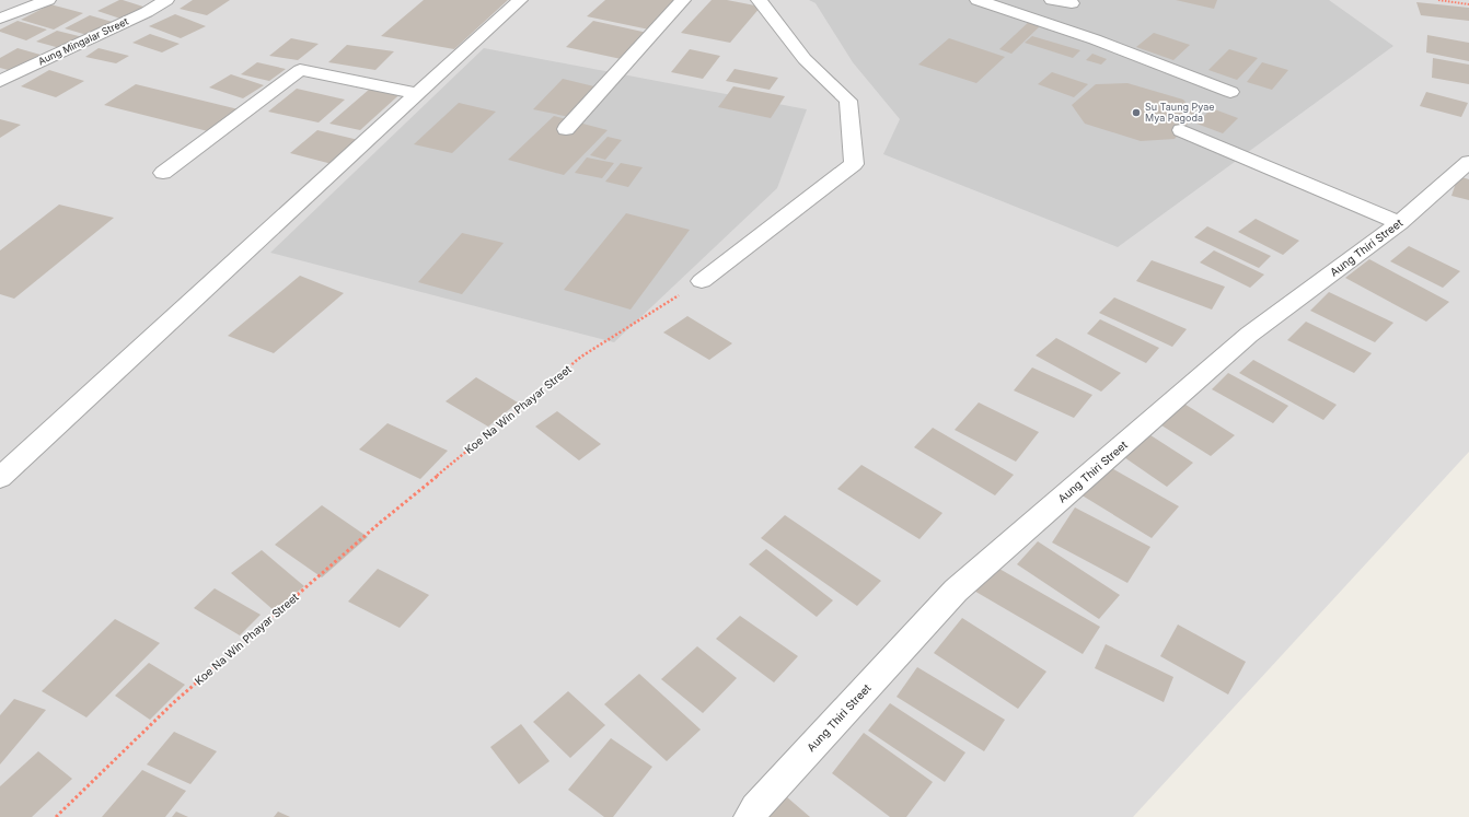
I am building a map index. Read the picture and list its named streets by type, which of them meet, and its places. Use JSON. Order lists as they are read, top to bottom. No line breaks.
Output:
{"streets":{"street":["Aung Mingalar Street","Aung Thiri Street"],"path":["Koe Na Win Phayar Street"]},"places":["Su Taung Pyae Mya Pagoda"]}
